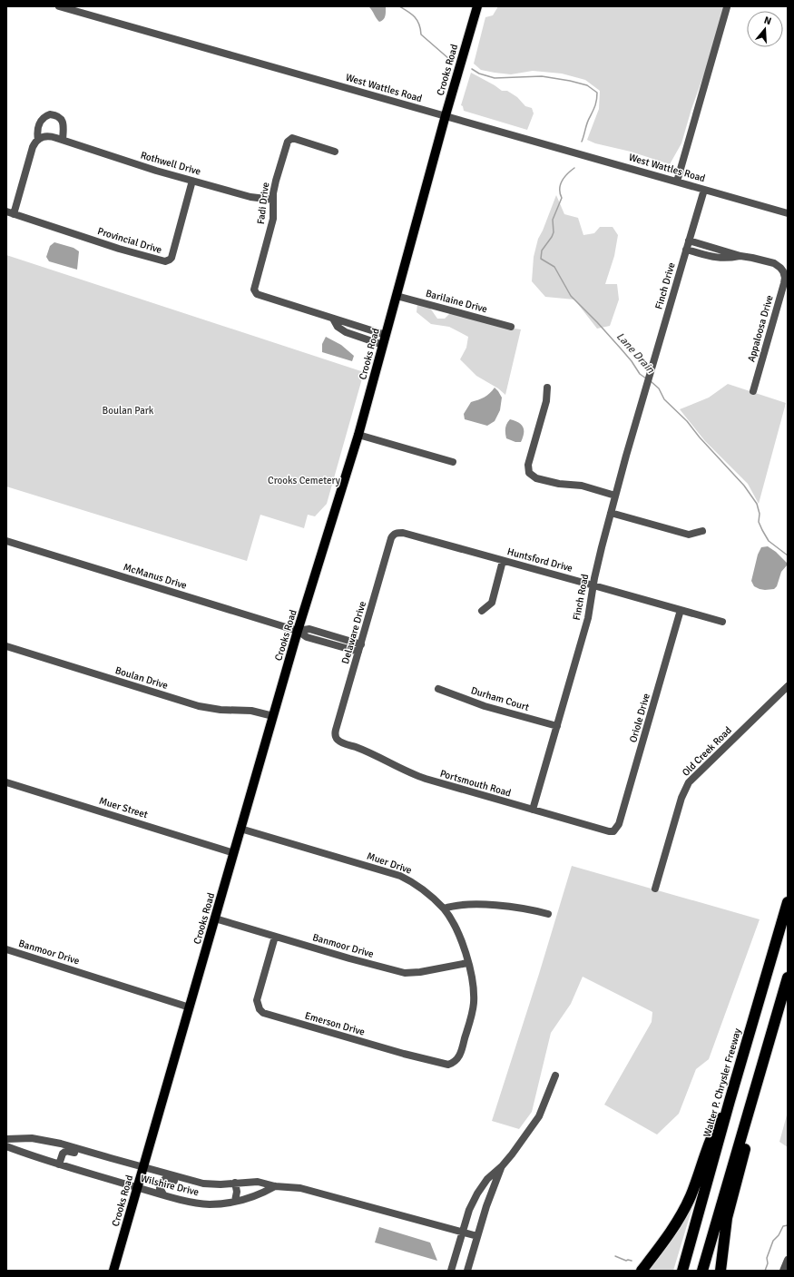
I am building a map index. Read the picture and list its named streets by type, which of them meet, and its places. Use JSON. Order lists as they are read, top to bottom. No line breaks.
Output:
{"streets":{"highway":["Walter P. Chrysler Freeway"],"main road":["Crooks Road"],"street":["West Wattles Road","Rothwell Drive","Fadi Drive","Provincial Drive","Finch Drive","Barilaine Drive","Appaloosa Drive","Huntsford Drive","McManus Drive","Finch Road","Delaware Drive","Boulan Drive","Durham Court","Oriole Drive","Old Creek Road","Portsmouth Road","Muer Street","Muer Drive","Banmoor Drive","Emerson Drive","Wilshire Drive"]},"crossings":[["Crooks Road","West Wattles Road"],["Crooks Road","Barilaine Drive"],["Crooks Road","McManus Drive"],["Crooks Road","Boulan Drive"],["Crooks Road","Muer Street"],["Crooks Road","Muer Drive"],["Crooks Road","Banmoor Drive"],["Crooks Road","Wilshire Drive"],["West Wattles Road","Finch Drive"],["Rothwell Drive","Fadi Drive"],["Rothwell Drive","Provincial Drive"],["Finch Drive","Finch Road"],["Huntsford Drive","Finch Road"],["Huntsford Drive","Delaware Drive"],["Huntsford Drive","Oriole Drive"],["Finch Road","Durham Court"],["Finch Road","Portsmouth Road"],["Delaware Drive","Portsmouth Road"],["Oriole Drive","Portsmouth Road"],["Muer Drive","Banmoor Drive"],["Muer Drive","Emerson Drive"],["Banmoor Drive","Emerson Drive"]],"water":["Lane Drain"],"parks":["Boulan Park","Crooks Cemetery"],"north":"top"}
